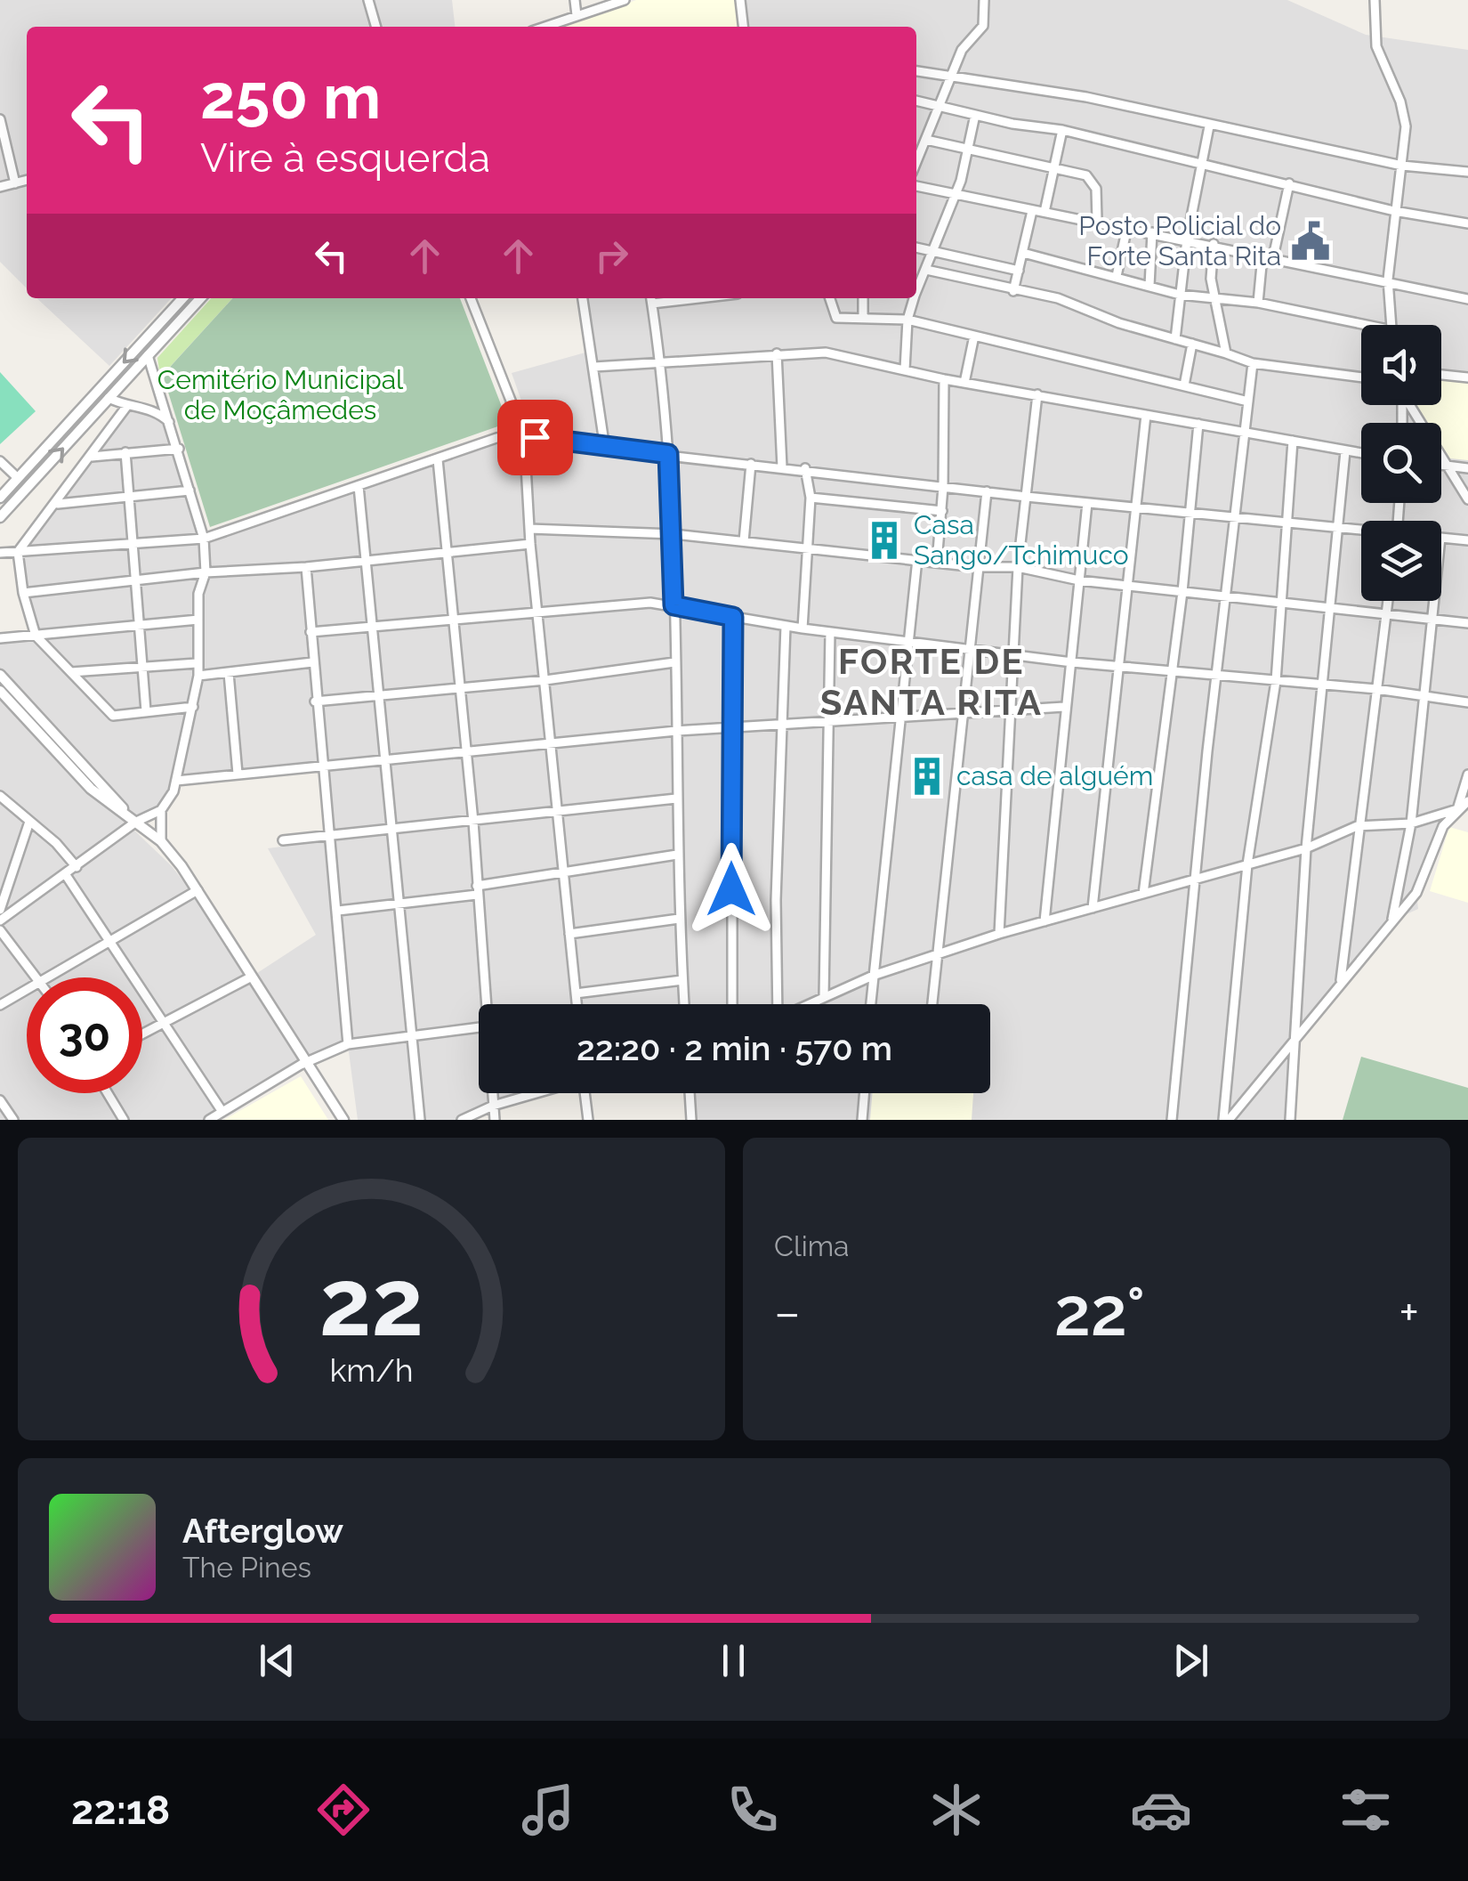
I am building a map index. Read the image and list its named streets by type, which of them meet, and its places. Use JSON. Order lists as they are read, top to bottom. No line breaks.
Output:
{"districts":["FORTE DE SANTA RITA"],"parks":["Cemitério Municipal de Moçâmedes"],"places":{"public building":["Posto Policial do Forte Santa Rita"],"building":["Casa Sango/Tchimuco","casa de alguém"]},"page":{"turn":["250 m","Vire à esquerda"],"limit":"30","trip":"22:20 · 2 min · 570 m","tile":"Clima","heat":["−","22°","+"],"song":["Afterglow","The Pines"],"tabs":"22:18","gauge":["22","km/h"]}}
